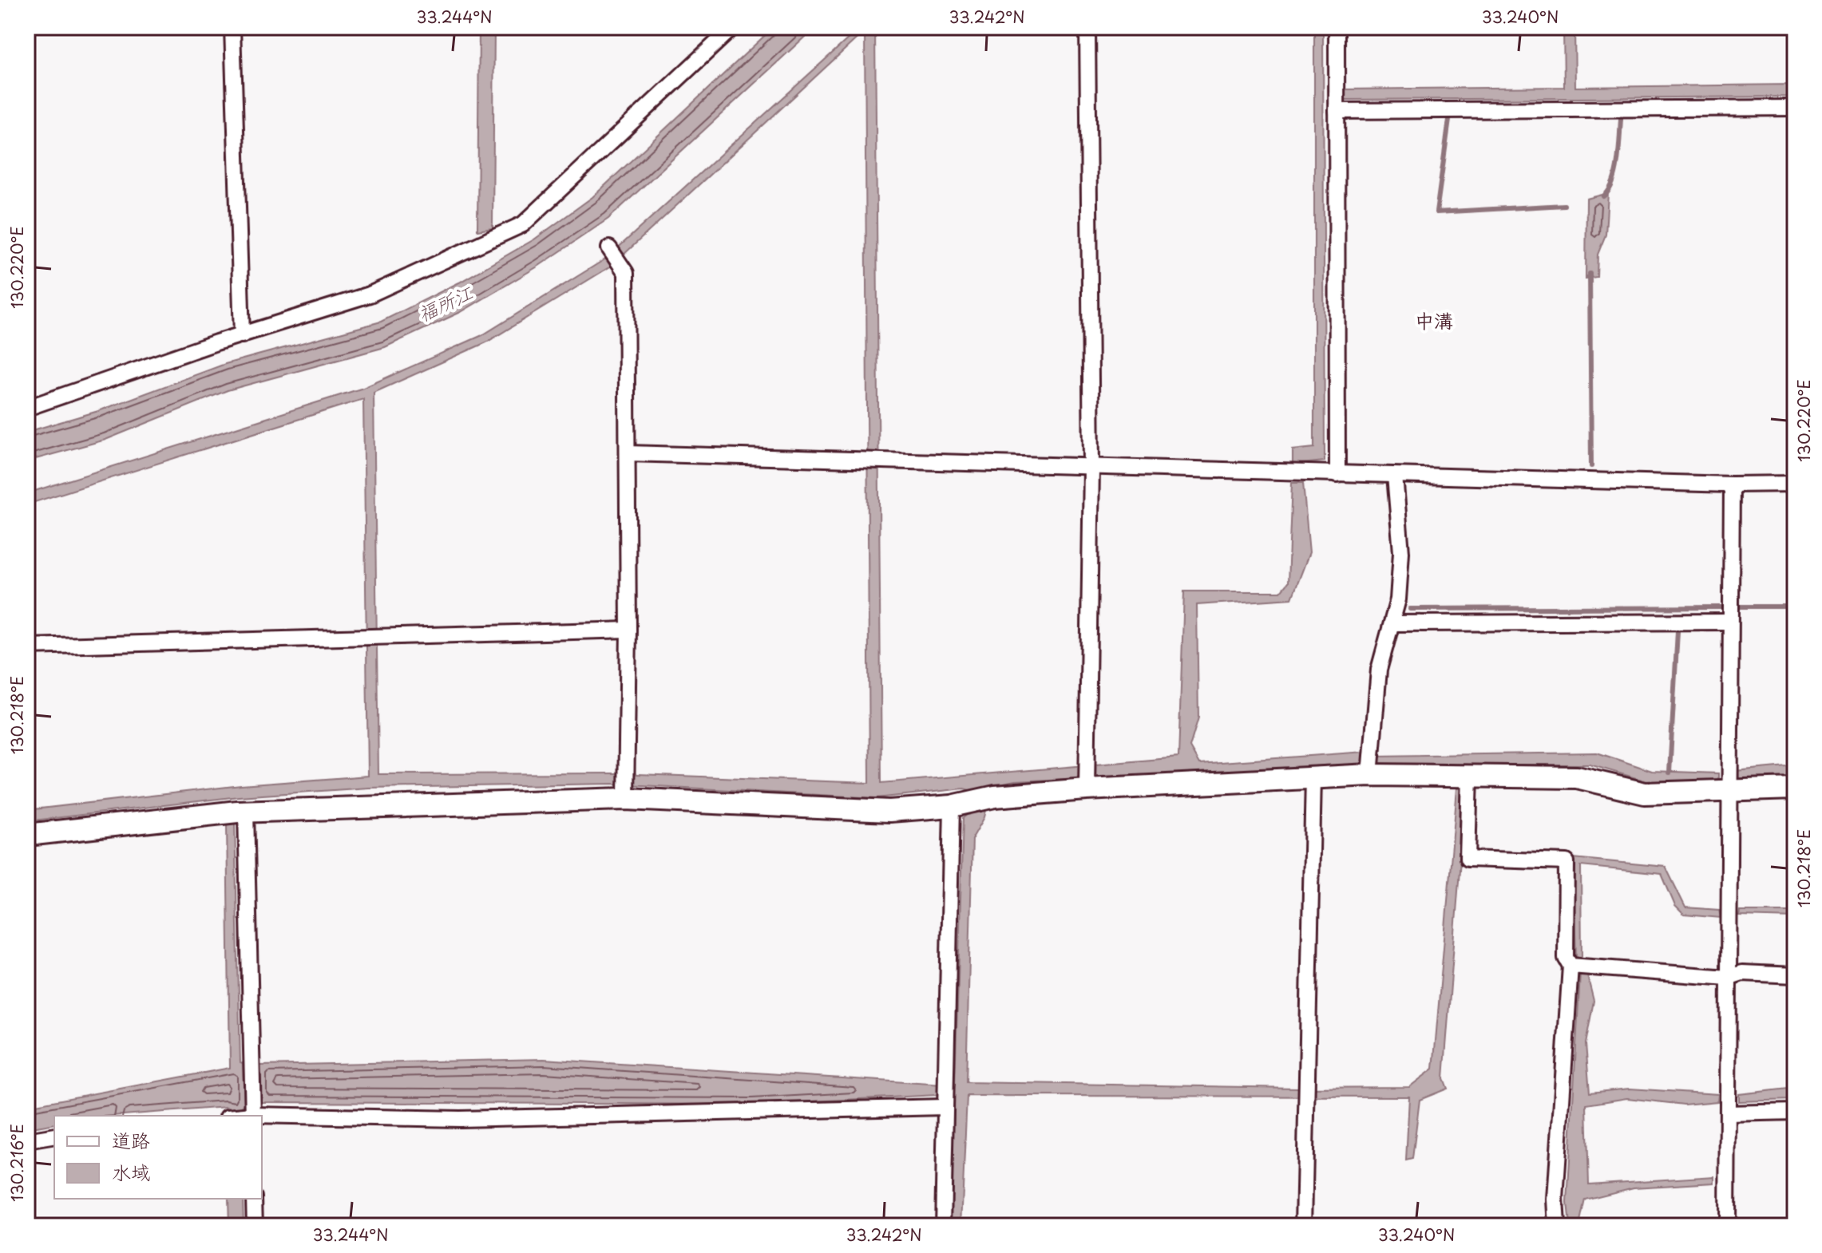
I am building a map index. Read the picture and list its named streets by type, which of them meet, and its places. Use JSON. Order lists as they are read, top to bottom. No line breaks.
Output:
{"districts":["中溝"],"water":["福所江"],"legend":["道路","水域"],"coordinates":["33.244°N","33.242°N","33.240°N","130.220°E","130.218°E","130.216°E"]}
